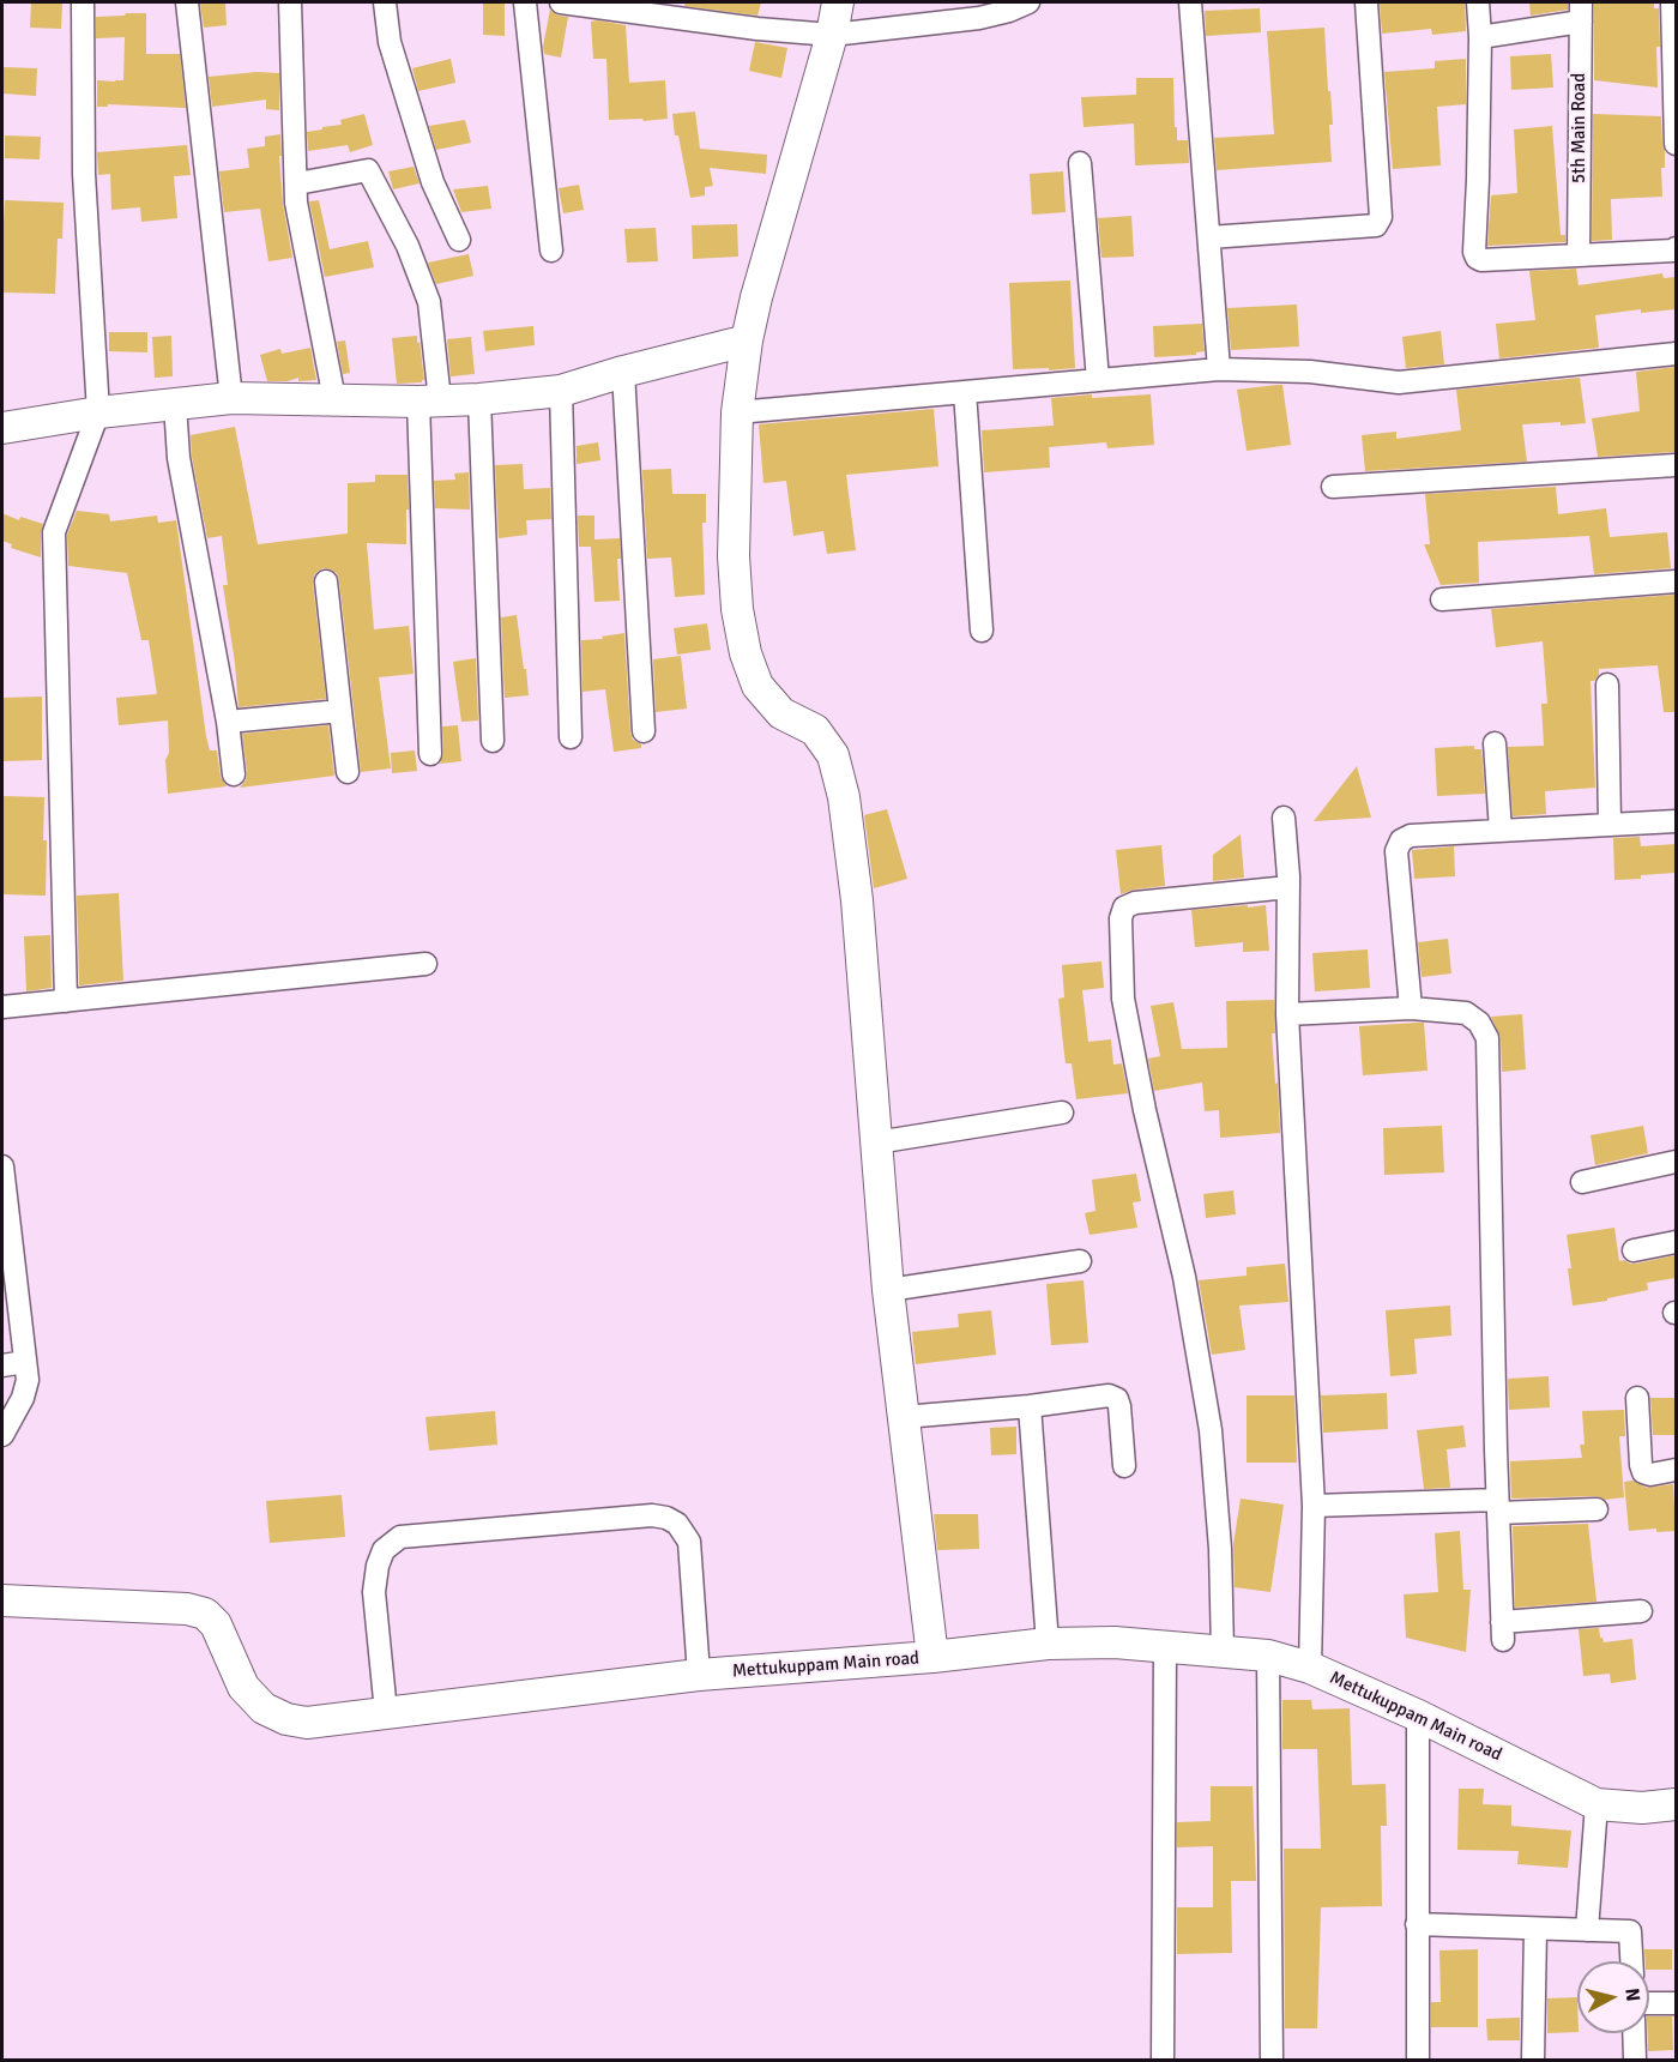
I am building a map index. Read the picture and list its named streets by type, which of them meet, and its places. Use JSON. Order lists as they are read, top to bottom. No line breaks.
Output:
{"streets":{"street":["5th Main Road","Mettukuppam Main road"]},"north":"right"}
